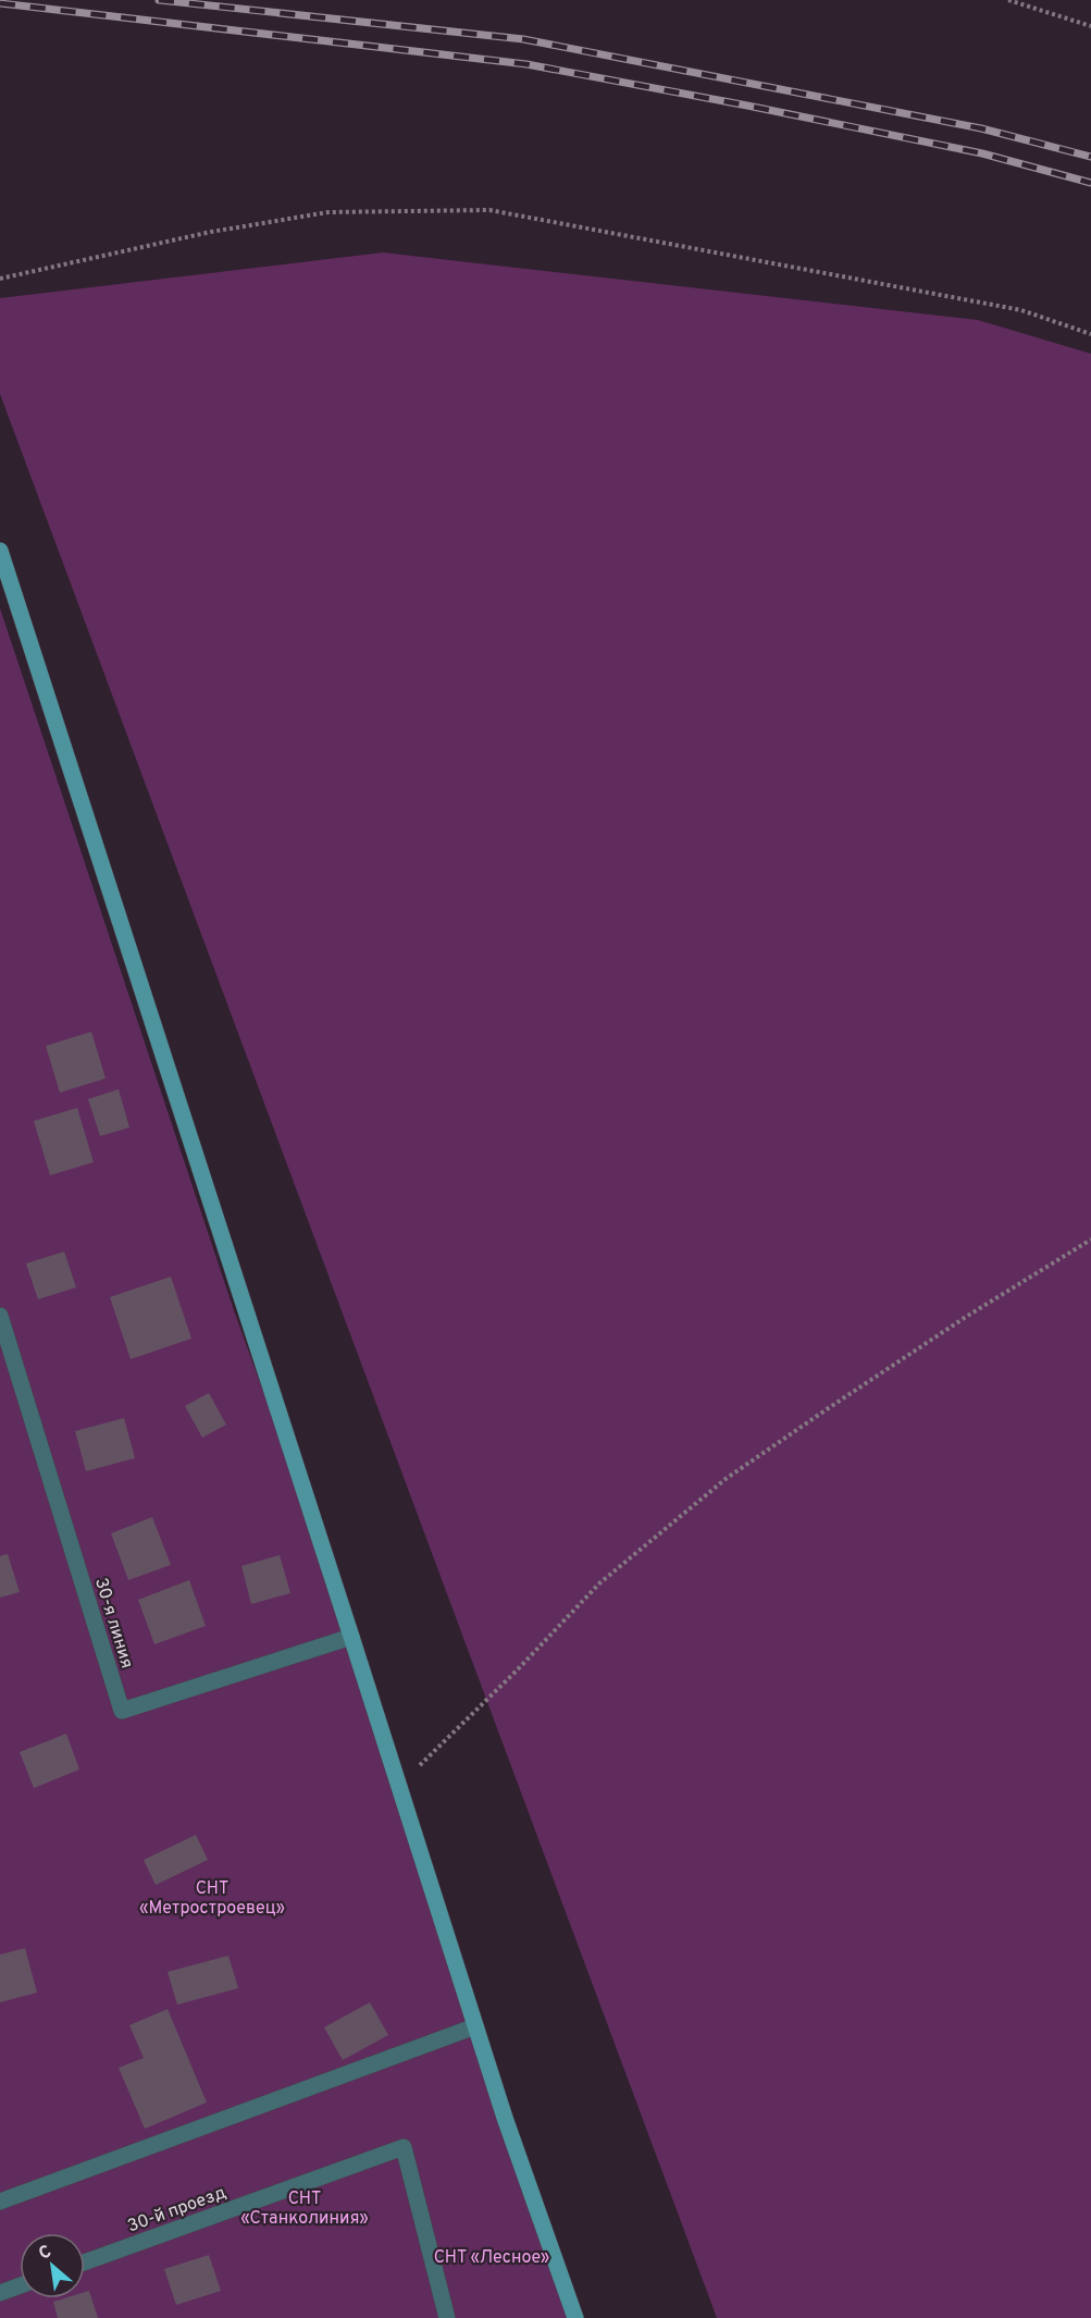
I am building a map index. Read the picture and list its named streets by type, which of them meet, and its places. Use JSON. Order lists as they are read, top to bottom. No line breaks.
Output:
{"streets":{"street":["30-я линия","30-й проезд"]},"parks":["СНТ «Метростроевец»","СНТ «Станколиния»","СНТ «Лесное»"],"north":"top left"}
